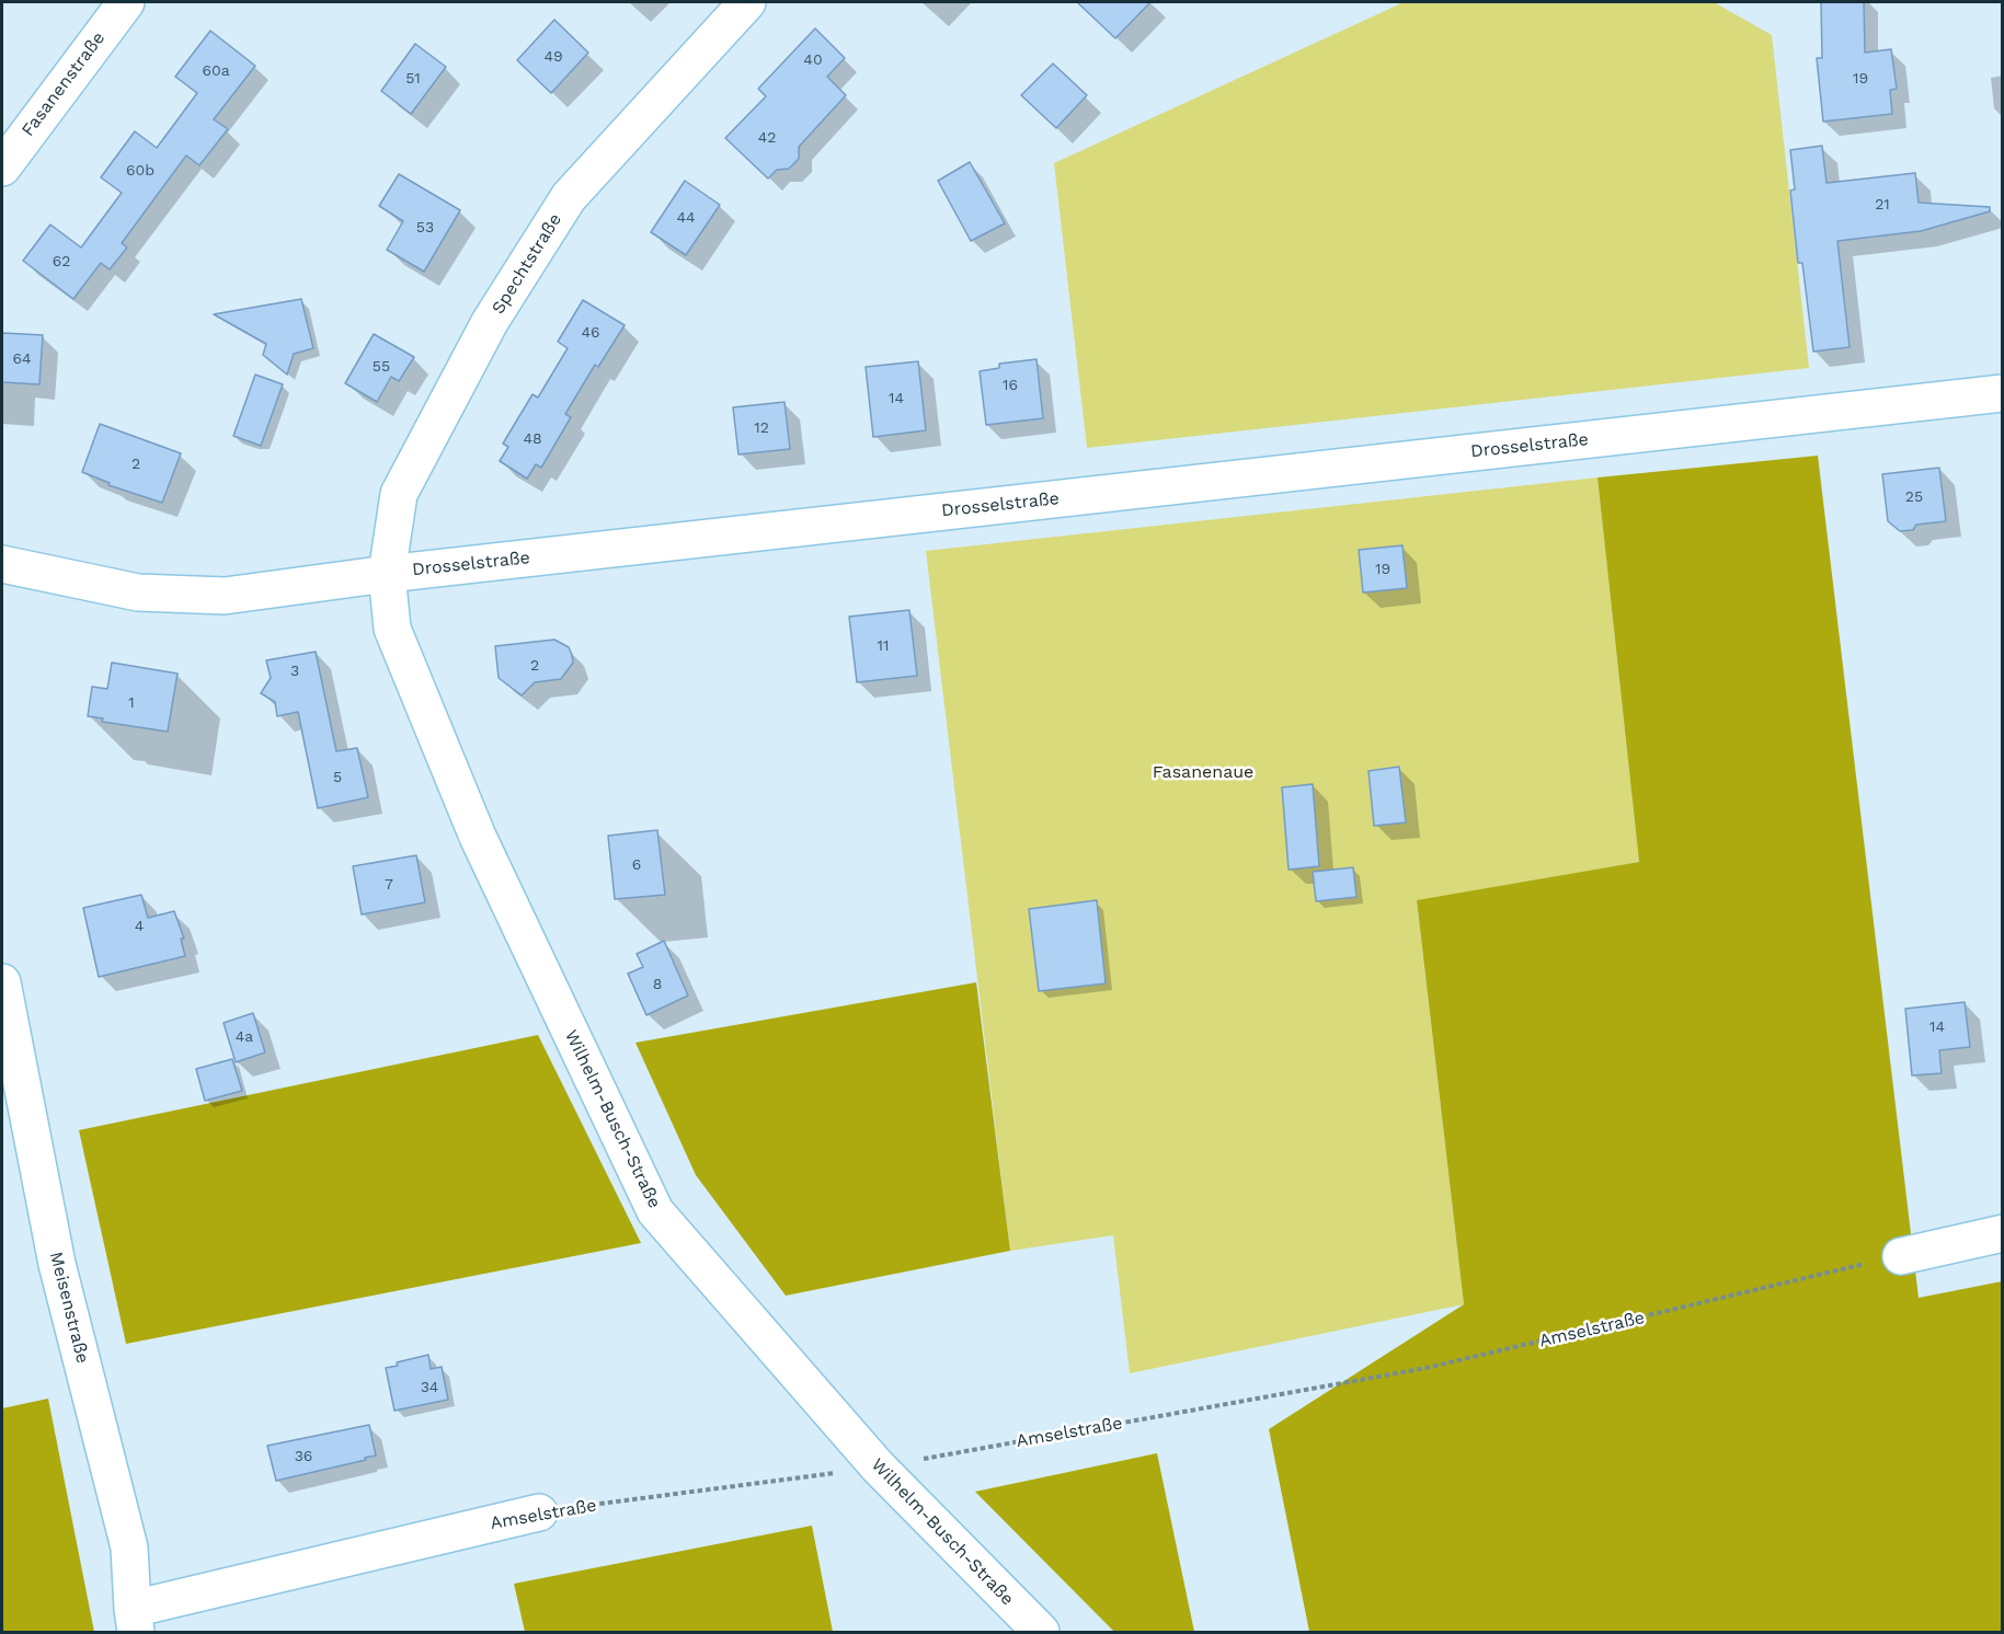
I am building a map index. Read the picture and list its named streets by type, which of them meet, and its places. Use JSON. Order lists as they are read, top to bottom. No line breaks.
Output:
{"streets":{"street":["Fasanenstraße","Spechtstraße","Drosselstraße","Wilhelm-Busch-Straße","Meisenstraße","Amselstraße"]},"crossings":[["Spechtstraße","Drosselstraße"],["Spechtstraße","Wilhelm-Busch-Straße"],["Drosselstraße","Wilhelm-Busch-Straße"],["Wilhelm-Busch-Straße","Amselstraße"],["Meisenstraße","Amselstraße"]],"parks":["Fasanenaue"],"house_numbers":["49","40","60a","51","19","42","60b","21","44","53","62","46","64","55","16","14","12","48","2","25","19","11","2","3","1","5","6","7","4","8","14","4a","34","36"]}
